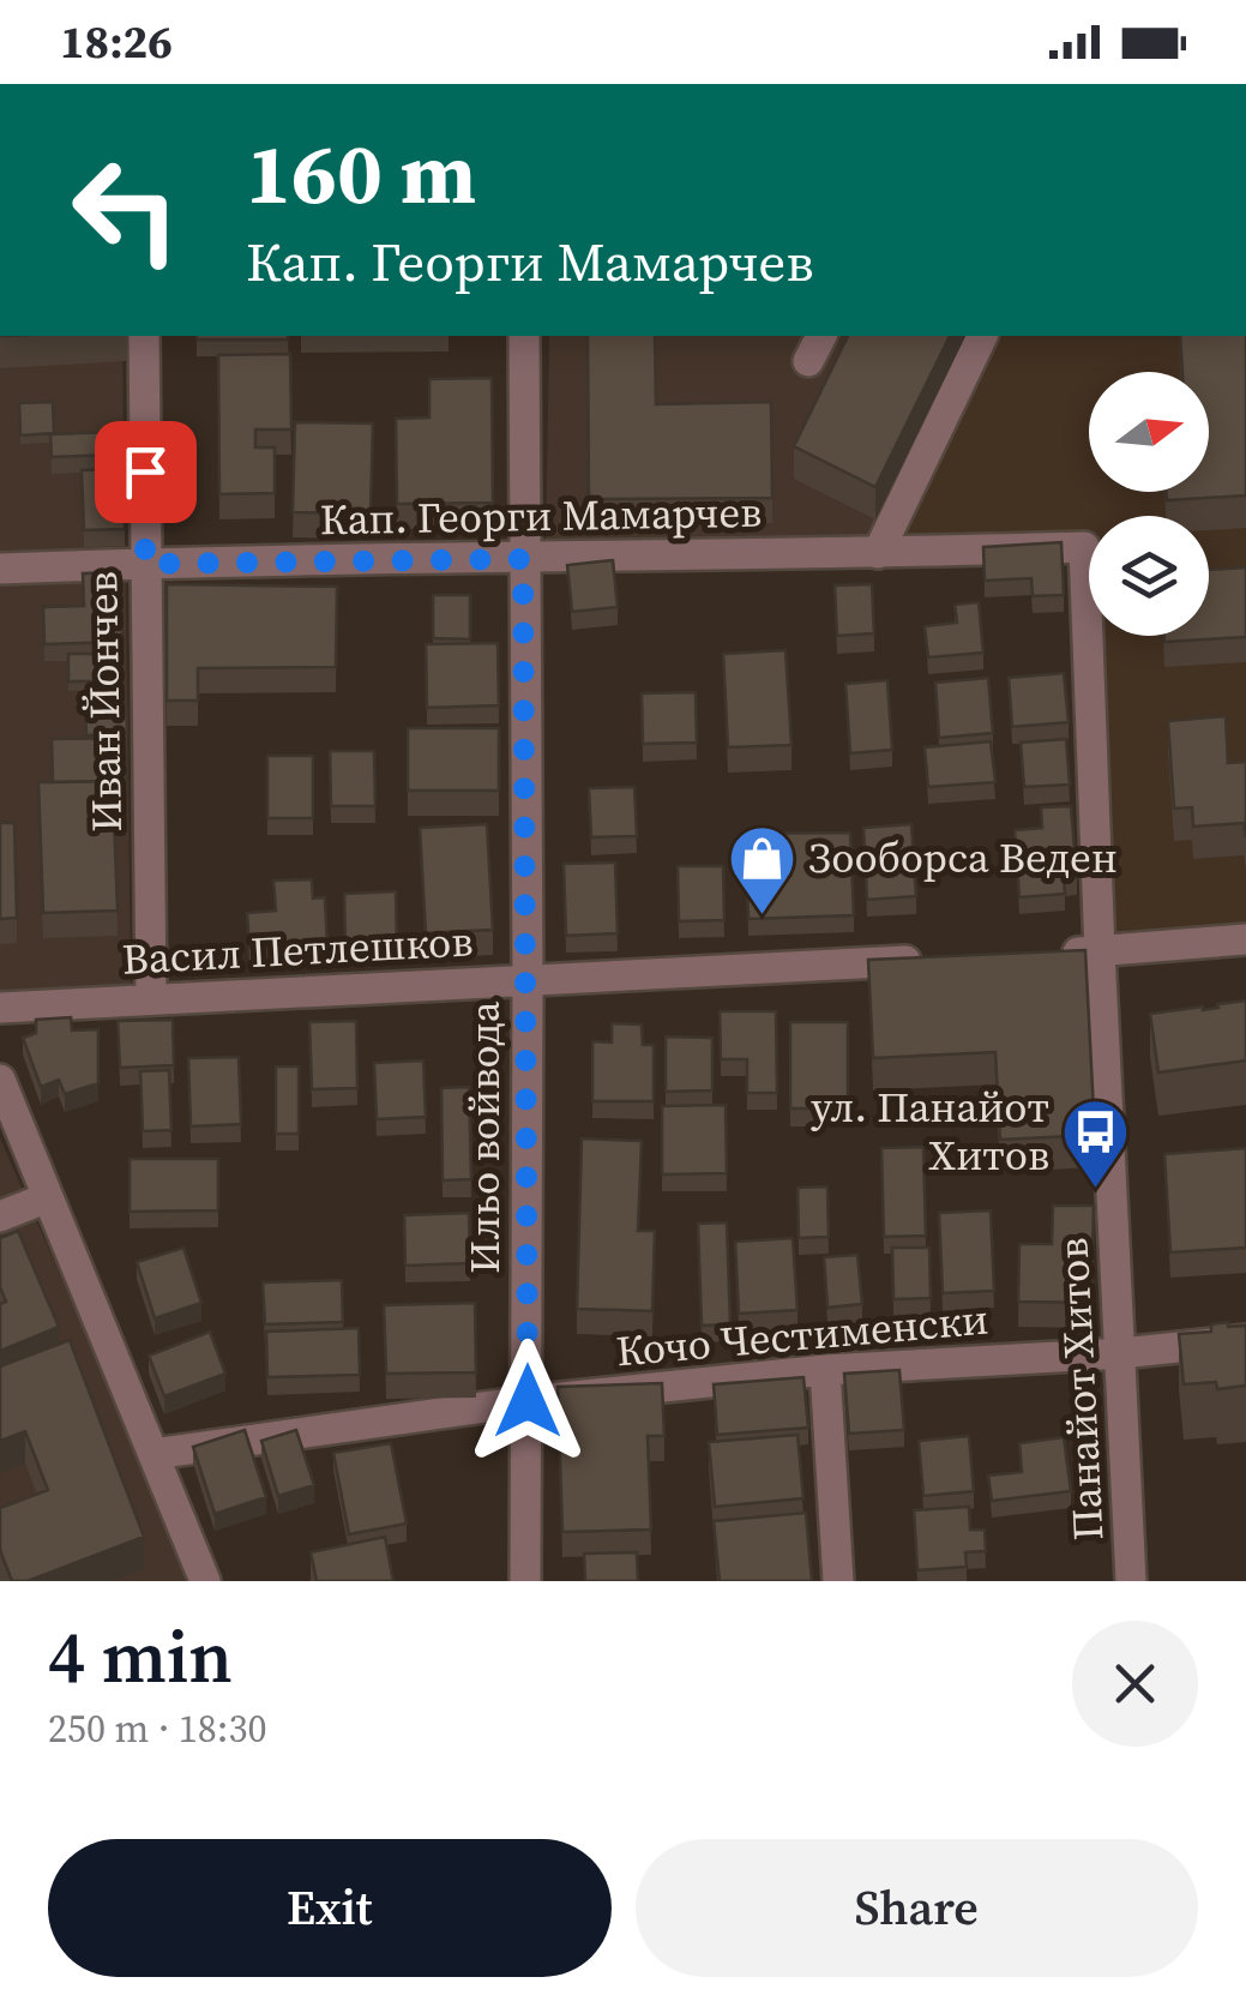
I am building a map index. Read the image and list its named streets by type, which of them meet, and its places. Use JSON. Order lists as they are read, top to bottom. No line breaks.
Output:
{"streets":{"street":["Кап. Георги Мамарчев","Иван Йончев","Васил Петлешков","Ильо войвода","Кочо Честименски","Панайот Хитов"]},"crossings":[["Кап. Георги Мамарчев","Иван Йончев"],["Кап. Георги Мамарчев","Ильо войвода"],["Кап. Георги Мамарчев","Панайот Хитов"],["Иван Йончев","Васил Петлешков"],["Васил Петлешков","Ильо войвода"],["Ильо войвода","Кочо Честименски"],["Кочо Честименски","Панайот Хитов"]],"places":{"shop":["Зооборса Веден"],"bus stop":["ул. Панайот Хитов"]},"north":"right","page":{"status":"18:26","turn":["160 m","Кап. Георги Мамарчев"],"heading":["4 min","250 m · 18:30"],"buttons":["Exit","Share"]}}
